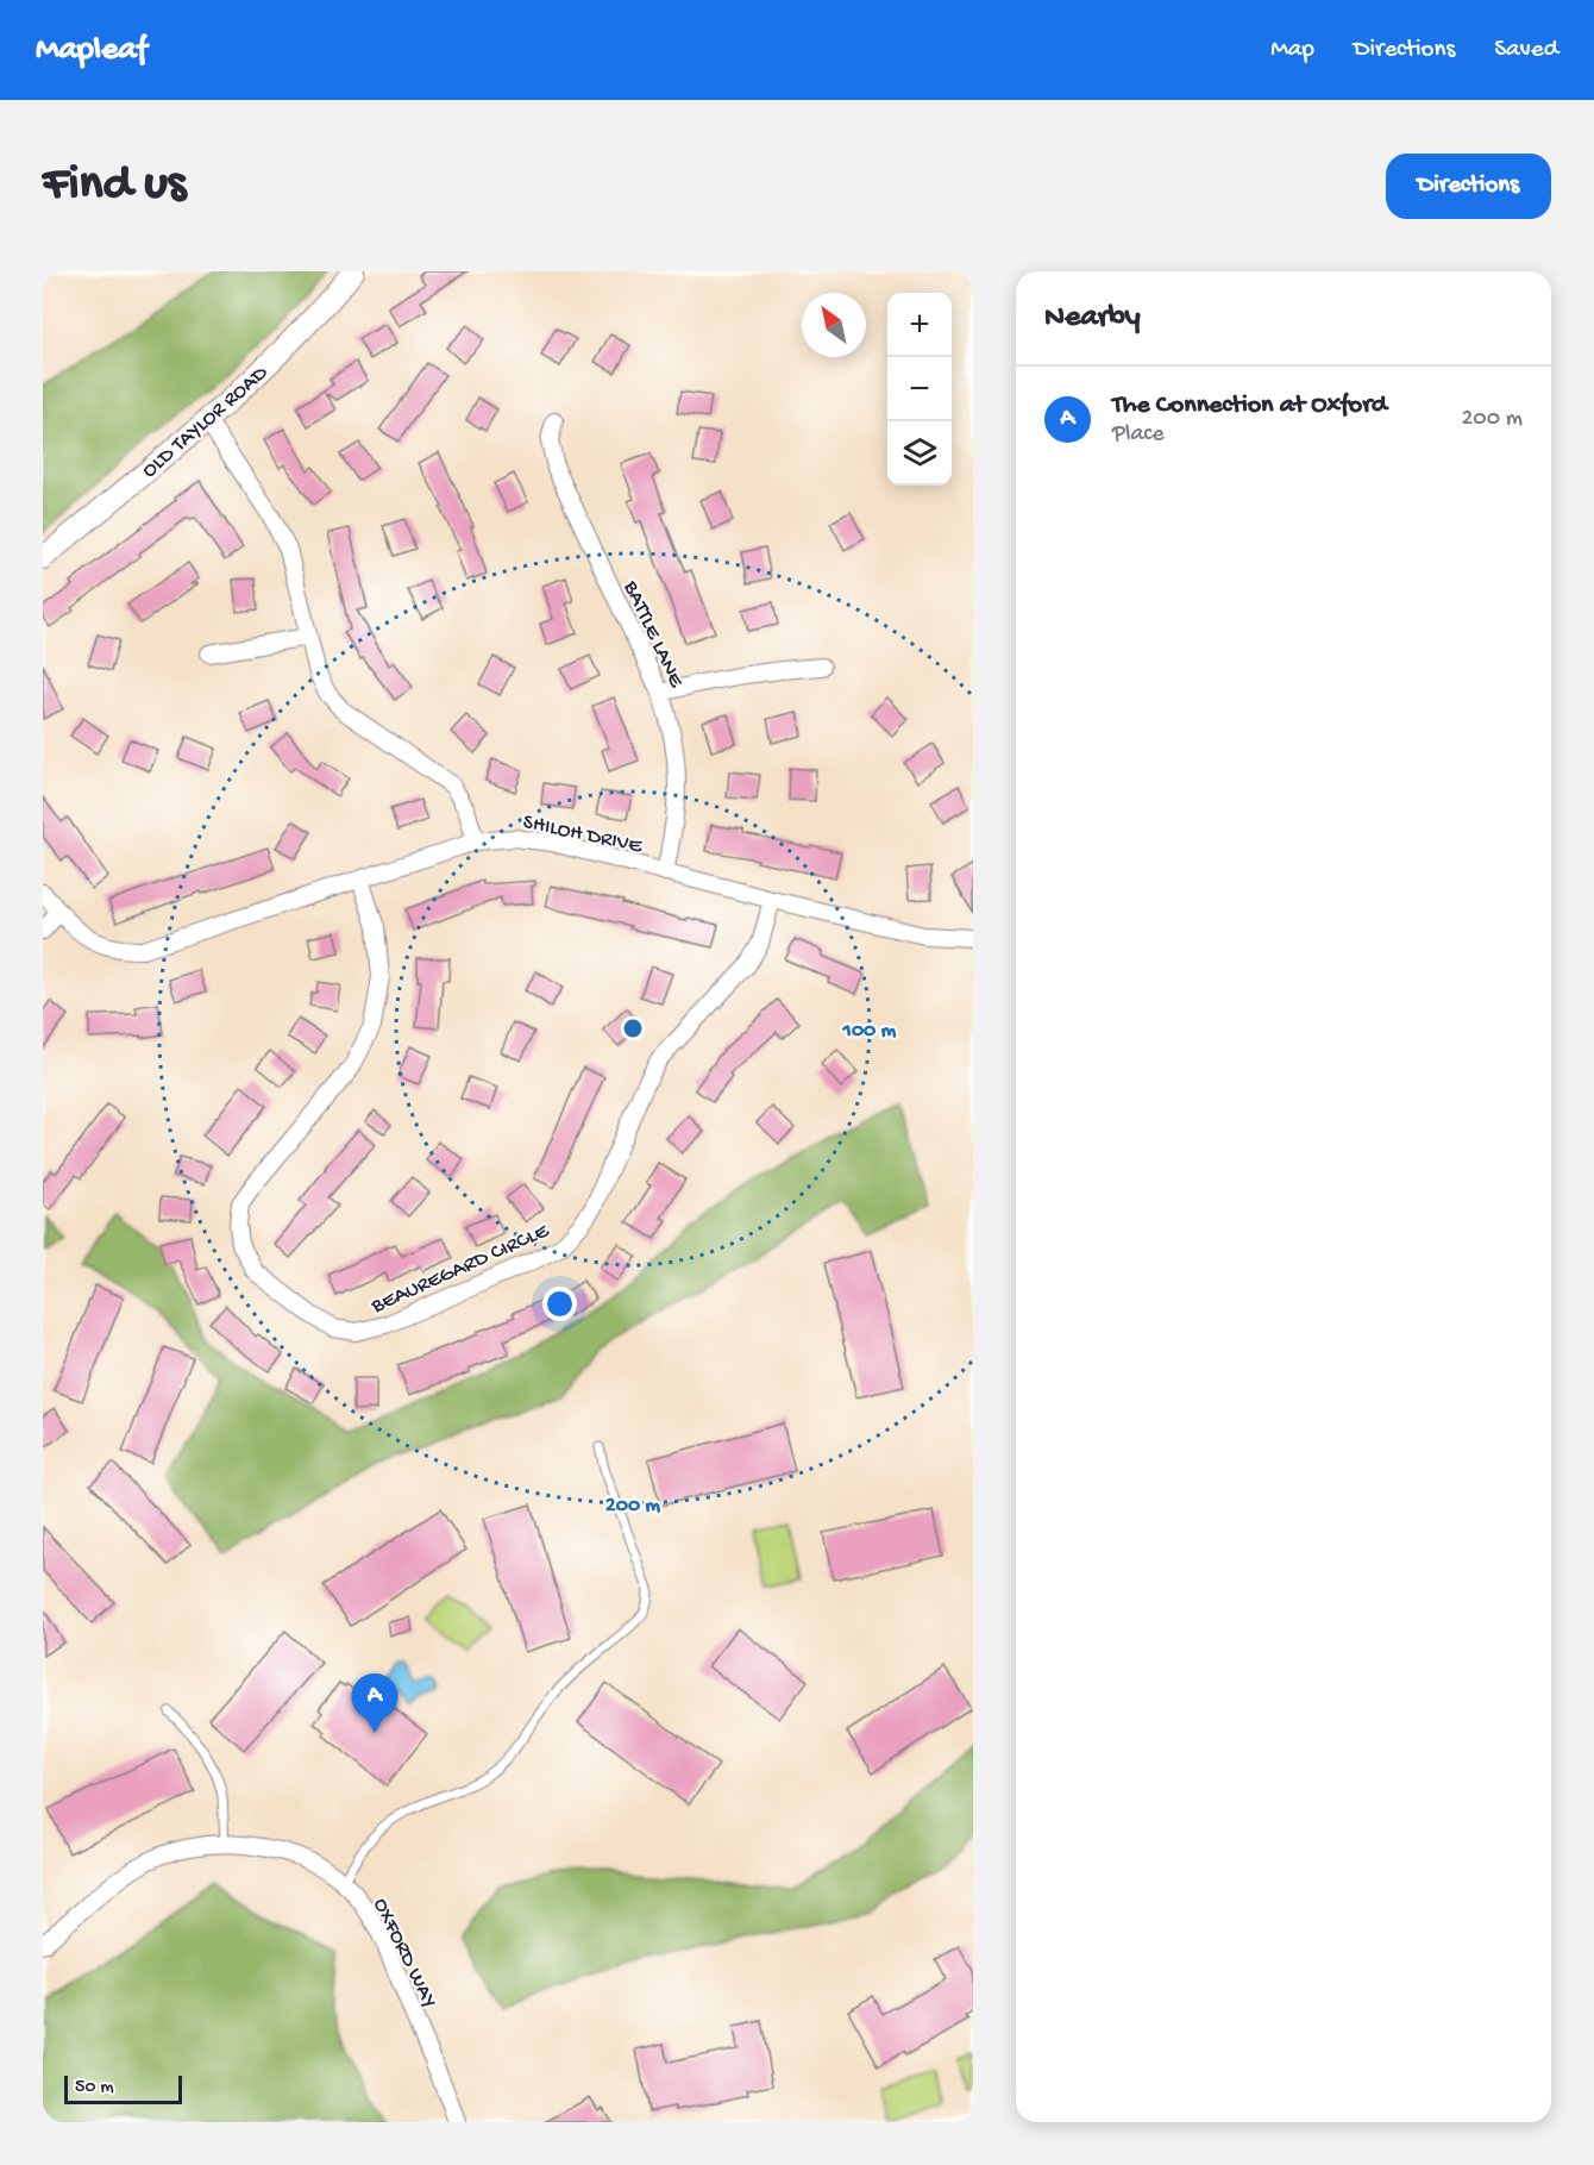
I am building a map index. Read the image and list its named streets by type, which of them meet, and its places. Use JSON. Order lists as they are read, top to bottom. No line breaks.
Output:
{"streets":{"street":["OLD TAYLOR ROAD","BATTLE LANE","SHILOH DRIVE","BEAUREGARD CIRCLE","OXFORD WAY"]},"crossings":[["BATTLE LANE","SHILOH DRIVE"],["SHILOH DRIVE","BEAUREGARD CIRCLE"]],"scale_bar":"50 m","north":"top left","page":{"header":"Mapleaf","nav":["Map","Directions","Saved"],"buttons":"Directions","title":"Find us","heading":"Nearby","map_buttons":["+","−"],"list":[{"mark":"A","name":"The Connection at Oxford","note":"Place","value":"200 m"}],"pins":"A","scale":"50 m"},"rings":["100 m","200 m"]}
